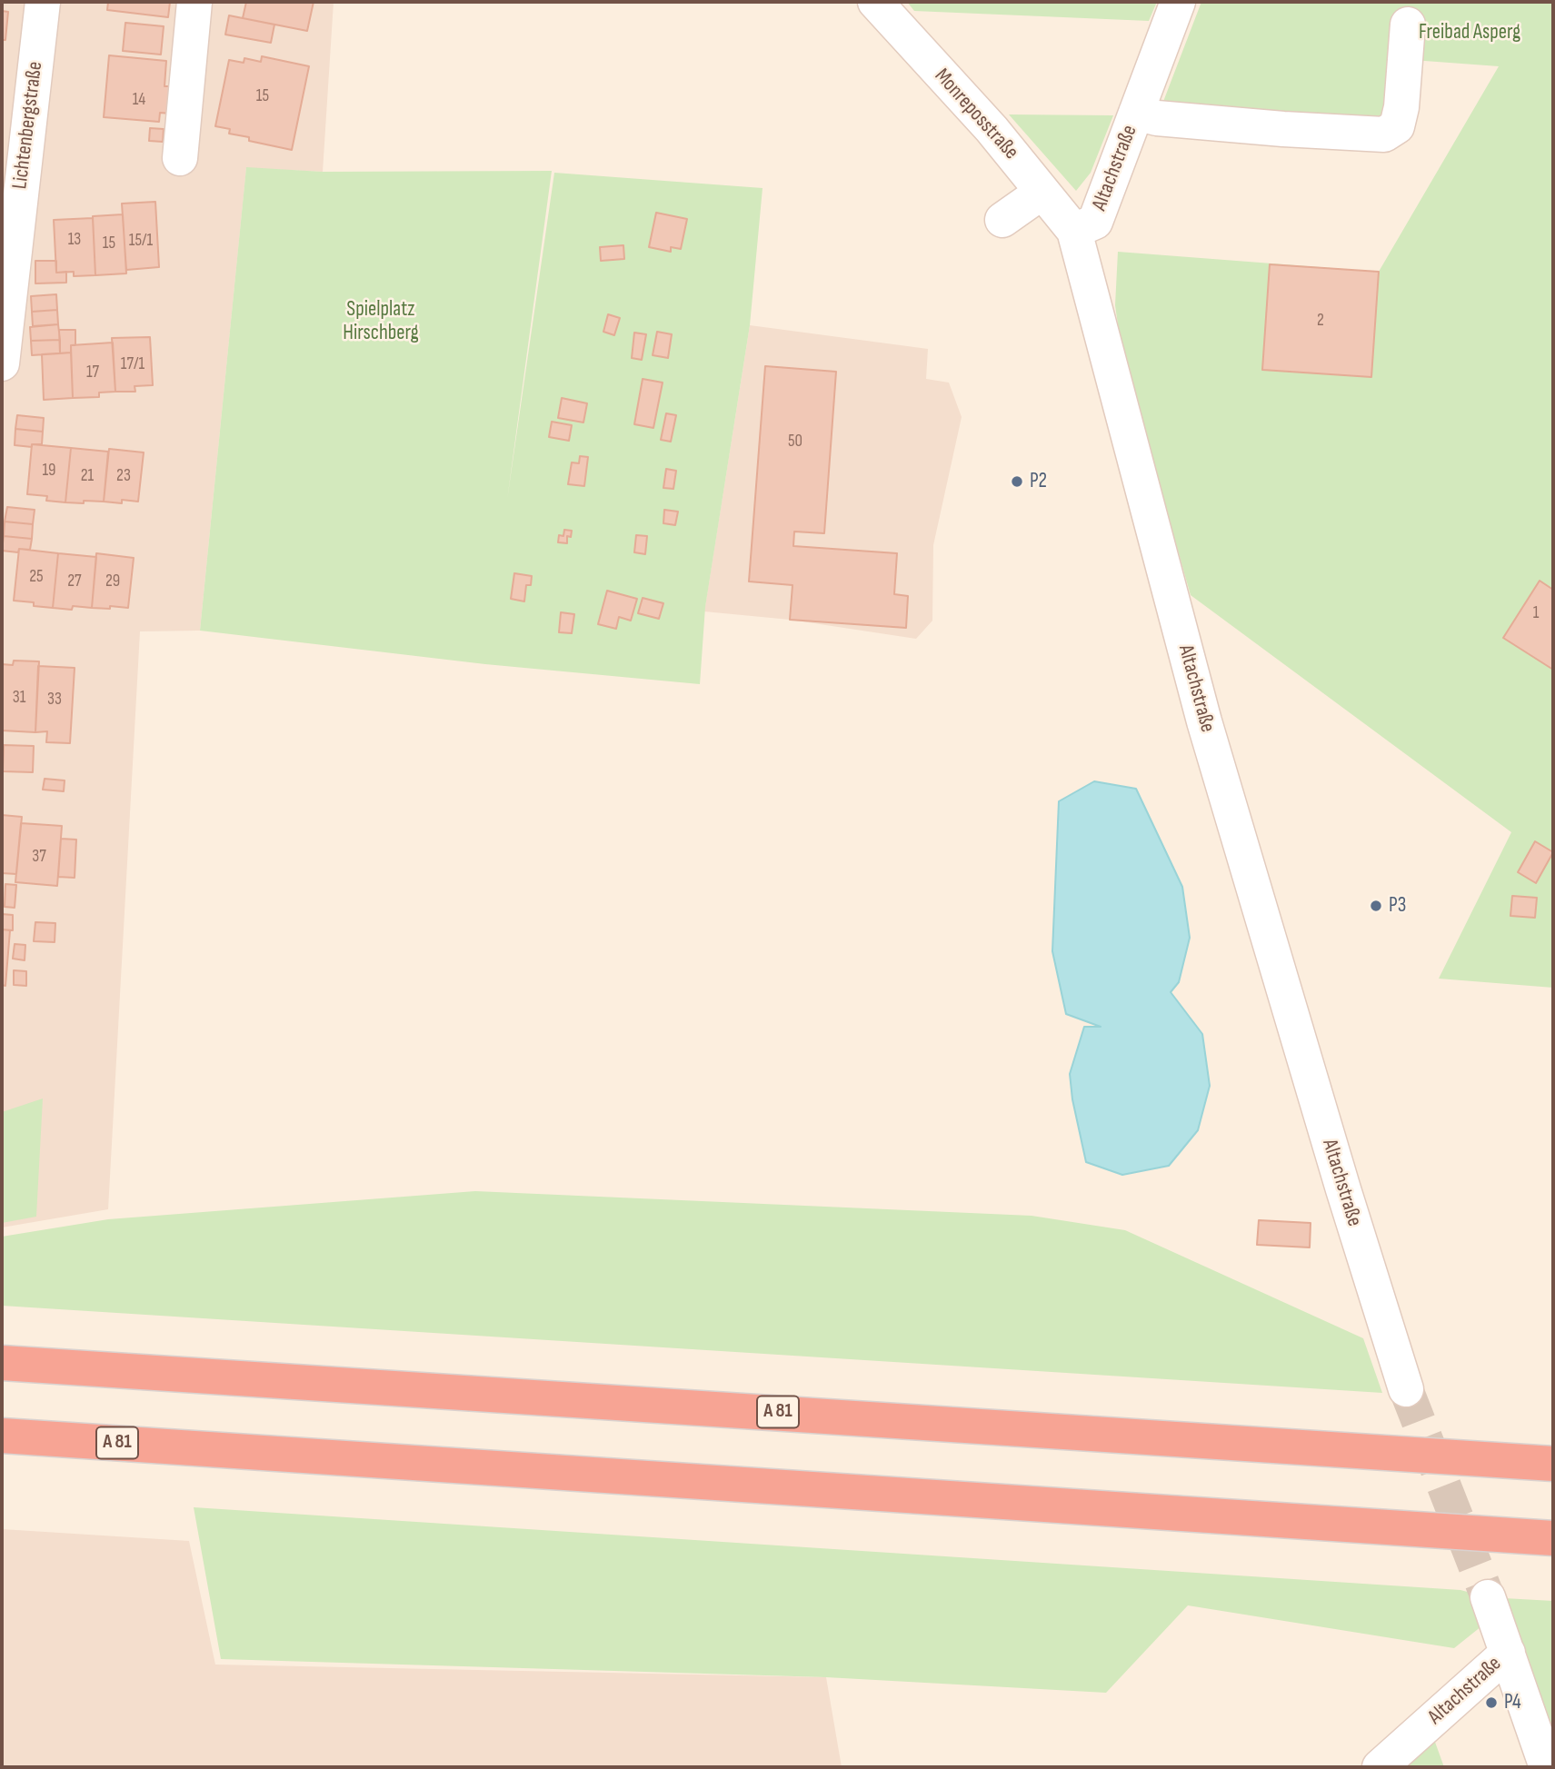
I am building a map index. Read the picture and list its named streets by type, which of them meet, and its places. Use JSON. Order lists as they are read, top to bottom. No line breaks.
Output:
{"streets":{"highway":["A 81"],"street":["Monreposstraße","Lichtenbergstraße","Altachstraße"]},"crossings":[["Monreposstraße","Altachstraße"]],"parks":["Freibad Asperg","Spielplatz Hirschberg"],"places":["P2","P3","P4"],"house_numbers":["15","14","13","15/1","15","2","17/1","17","50","19","21","23","25","27","29","1","31","33","37"]}
